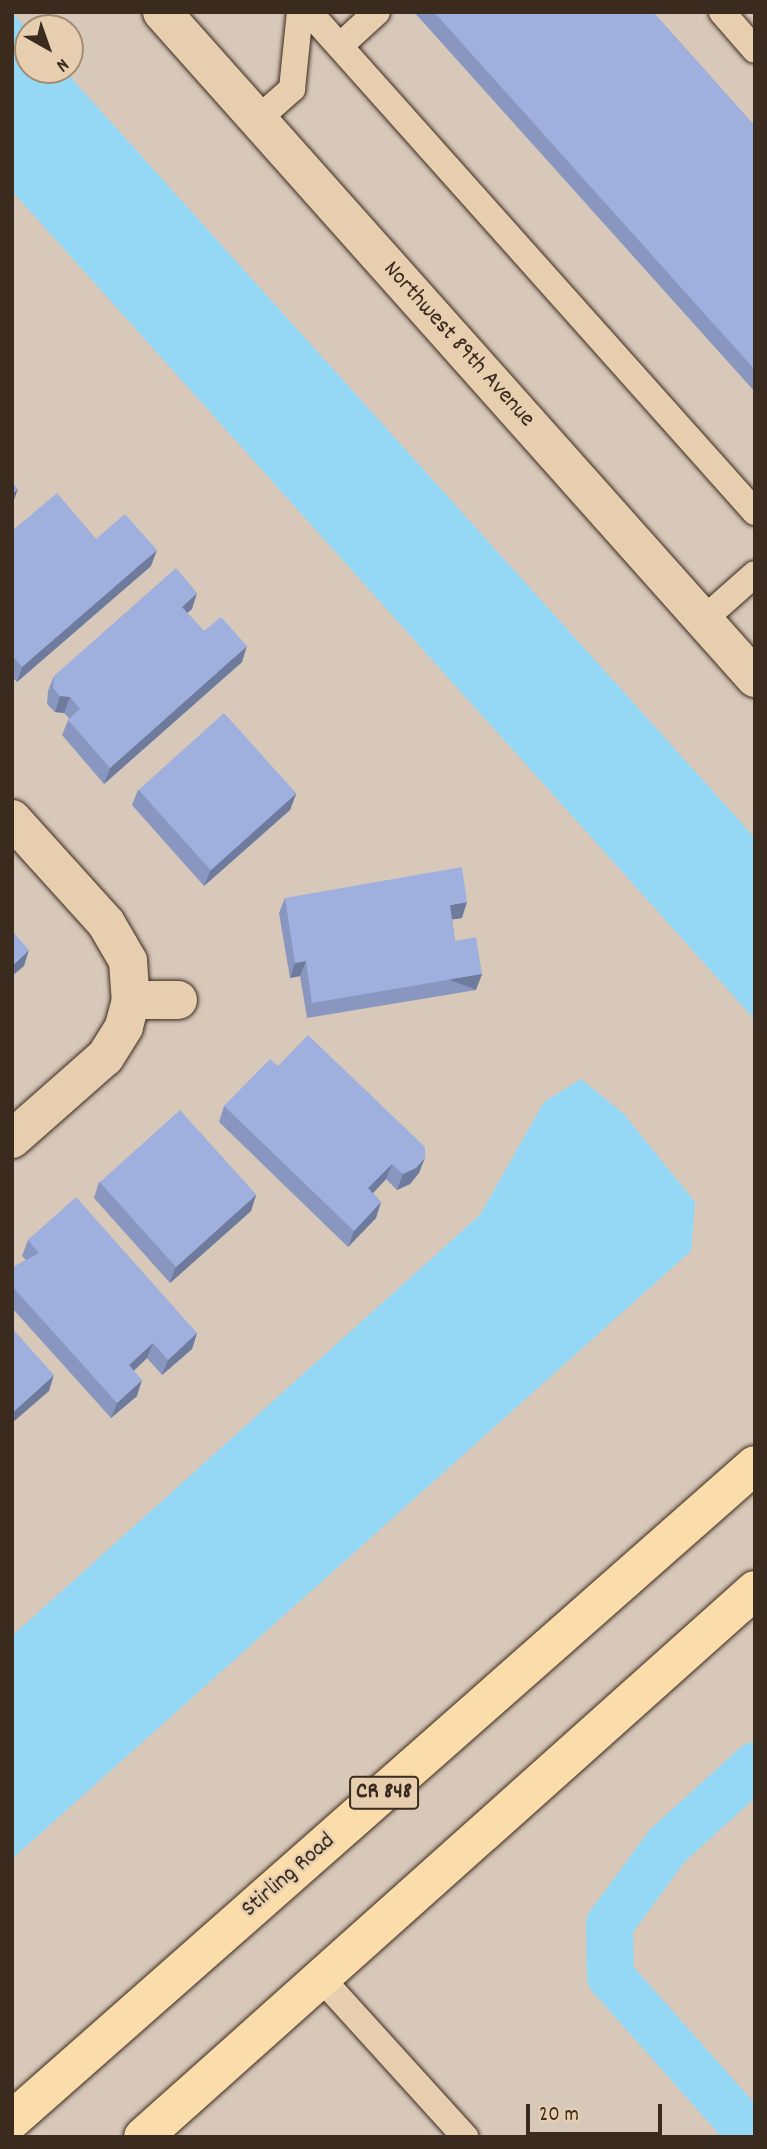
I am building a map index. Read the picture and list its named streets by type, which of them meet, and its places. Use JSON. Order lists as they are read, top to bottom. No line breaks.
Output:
{"streets":{"main road":["CR 848","Stirling Road"],"street":["Northwest 89th Avenue"]},"scale_bar":"20 m","north":"bottom right"}
